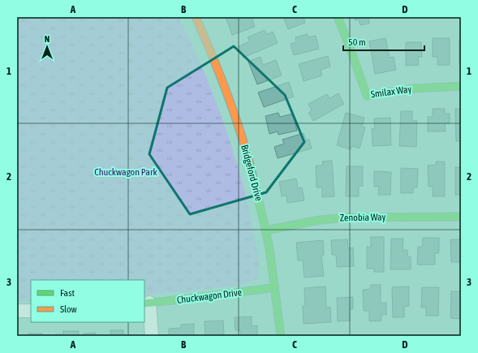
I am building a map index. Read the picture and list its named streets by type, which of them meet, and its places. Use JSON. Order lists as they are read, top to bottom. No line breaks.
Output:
{"streets":{"street":["Smilax Way","Bridgeford Drive","Zenobia Way","Chuckwagon Drive"]},"crossings":[["Bridgeford Drive","Zenobia Way"],["Bridgeford Drive","Chuckwagon Drive"]],"parks":["Chuckwagon Park"],"legend":["Fast","Slow"],"scale_bar":"50 m","north":"top","grid":{"columns":["A","B","C","D"],"rows":["1","2","3"]}}
